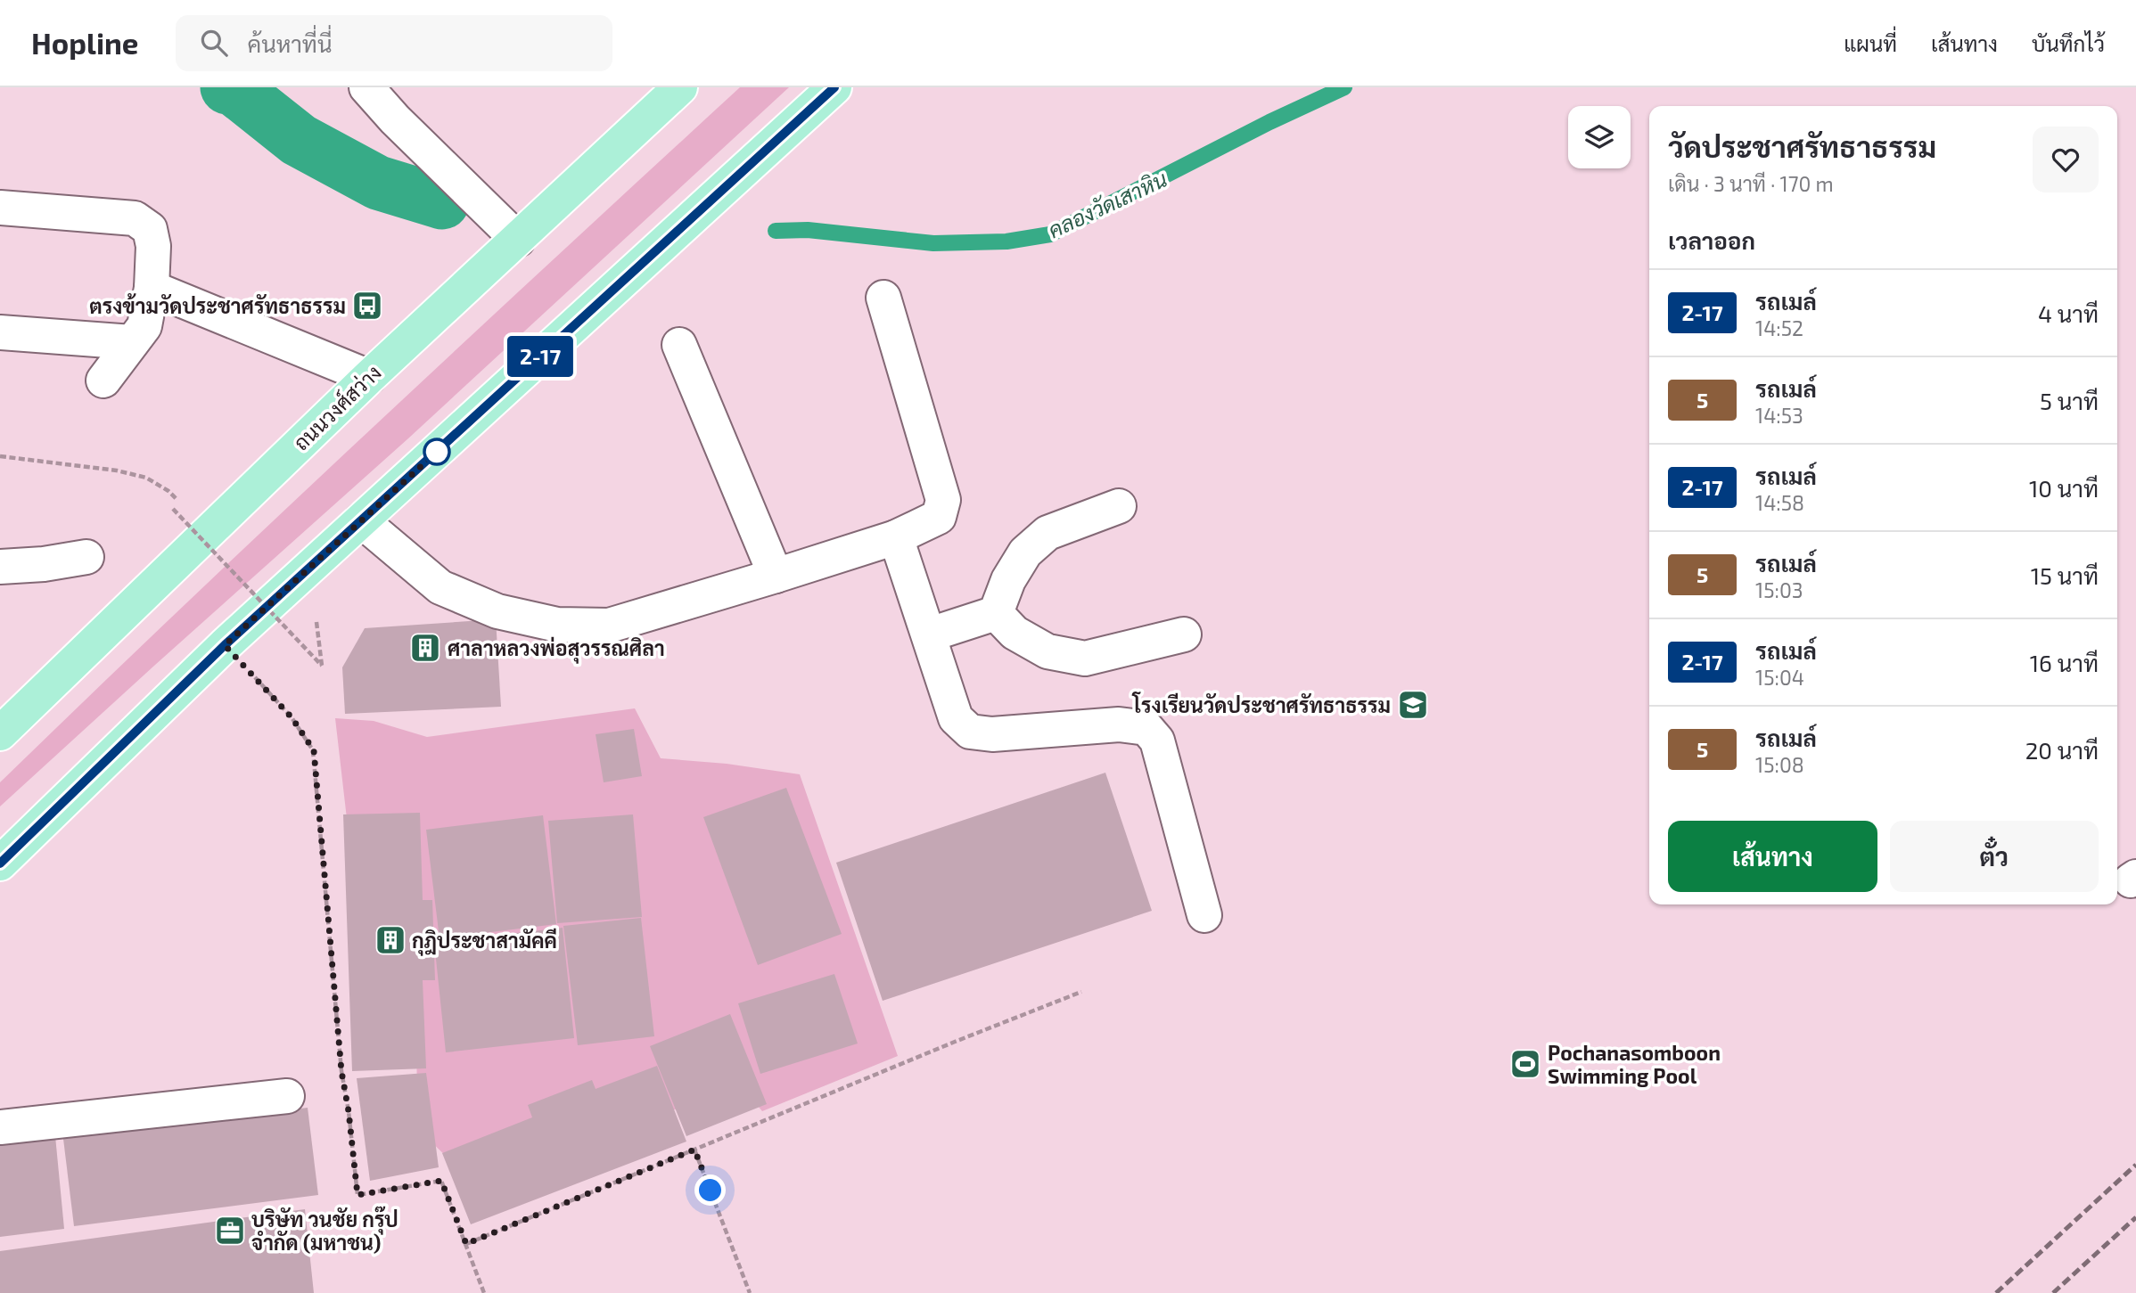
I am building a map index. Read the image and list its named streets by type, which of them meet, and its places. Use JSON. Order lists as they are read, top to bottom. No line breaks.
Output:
{"streets":{"main road":["ถนนวงศ์สว่าง"]},"water":["คลองวัดเสาหิน"],"places":{"bus stop":["ตรงข้ามวัดประชาศรัทธาธรรม"],"building":["ศาลาหลวงพ่อสุวรรณศิลา","กุฎิประชาสามัคคี"],"school or university":["โรงเรียนวัดประชาศรัทธาธรรม"],"sports":["Pochanasomboon Swimming Pool"],"office":["บริษัท วนชัย กรุ๊ป จำกัด (มหาชน)"]},"lines":["bus line 2-17"],"page":{"header":"Hopline","search":"ค้นหาที่นี่","nav":["แผนที่","เส้นทาง","บันทึกไว้"],"on_map":"2-17","heading":[["วัดประชาศรัทธาธรรม","เดิน · 3 นาที · 170 m"],"เวลาออก"],"list":[{"mark":"2-17","name":"รถเมล์","note":"14:52","value":"4 นาที"},{"mark":"5","name":"รถเมล์","note":"14:53","value":"5 นาที"},{"mark":"2-17","name":"รถเมล์","note":"14:58","value":"10 นาที"},{"mark":"5","name":"รถเมล์","note":"15:03","value":"15 นาที"},{"mark":"2-17","name":"รถเมล์","note":"15:04","value":"16 นาที"},{"mark":"5","name":"รถเมล์","note":"15:08","value":"20 นาที"}],"buttons":["เส้นทาง","ตั๋ว"]}}
